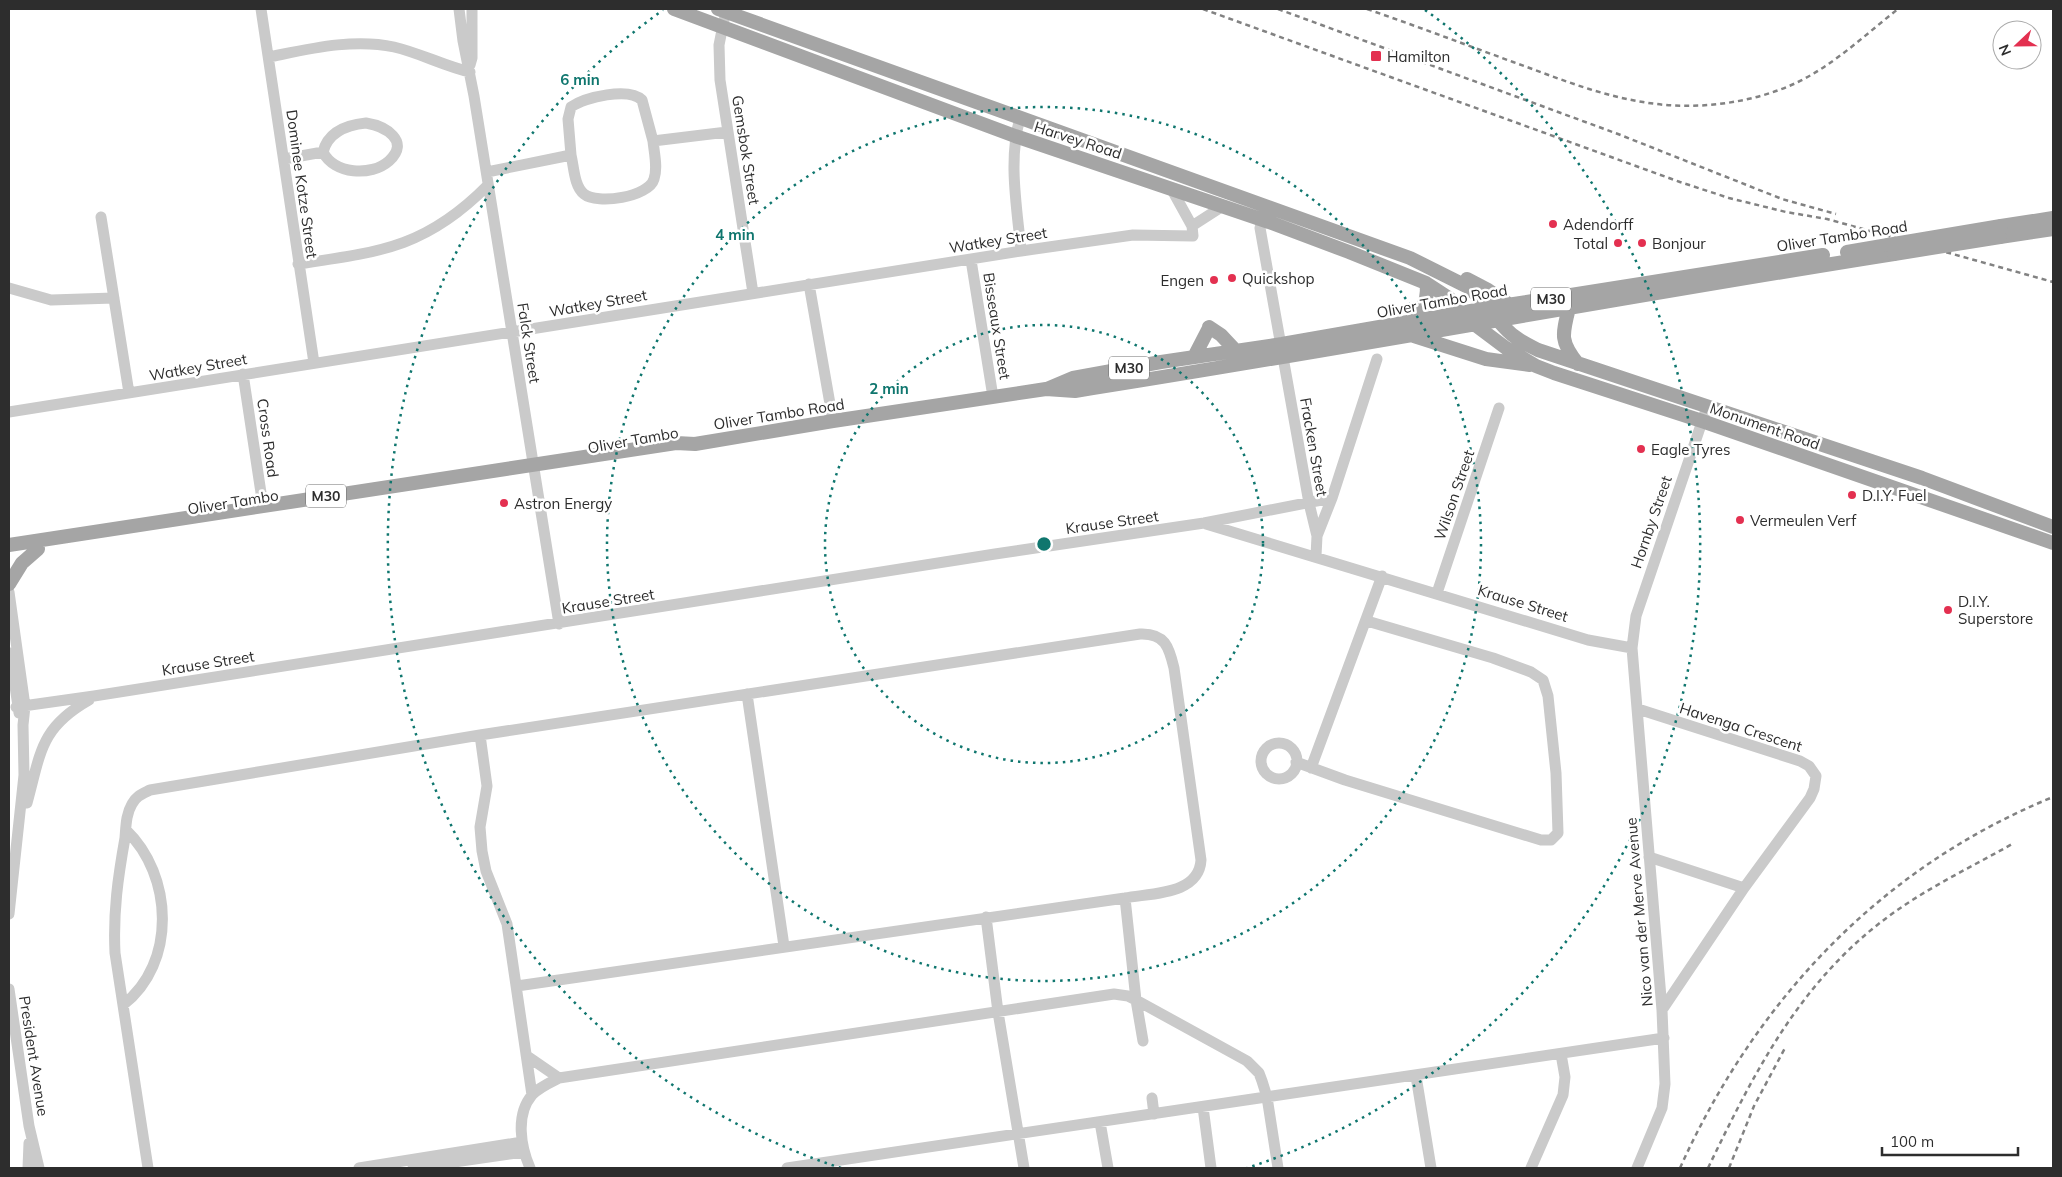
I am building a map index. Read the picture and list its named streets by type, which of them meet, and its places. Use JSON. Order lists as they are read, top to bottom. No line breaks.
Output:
{"streets":{"main road":["Harvey Road","Oliver Tambo Road","M30","Monument Road","Oliver Tambo"],"street":["Gemsbok Street","Dominee Kotze Street","Watkey Street","Bisseaux Street","Falck Street","Cross Road","Fracken Street","Wilson Street","Krause Street","Hornby Street","Havenga Crescent","Nico van der Merve Avenue","President Avenue"]},"crossings":[["Harvey Road","Gemsbok Street"],["Harvey Road","Oliver Tambo Road"],["Harvey Road","Monument Road"],["Harvey Road","Fracken Street"],["Gemsbok Street","Watkey Street"],["Dominee Kotze Street","Watkey Street"],["Oliver Tambo Road","Bisseaux Street"],["Oliver Tambo Road","Monument Road"],["Oliver Tambo Road","Oliver Tambo"],["Oliver Tambo Road","Fracken Street"],["Watkey Street","Bisseaux Street"],["Watkey Street","Falck Street"],["Watkey Street","Cross Road"],["Falck Street","Oliver Tambo"],["Falck Street","Krause Street"],["Monument Road","Hornby Street"],["Cross Road","Oliver Tambo"],["Fracken Street","Krause Street"],["Wilson Street","Krause Street"],["Krause Street","Hornby Street"],["Krause Street","Nico van der Merve Avenue"],["Hornby Street","Nico van der Merve Avenue"],["Havenga Crescent","Nico van der Merve Avenue"]],"places":{"transit":["Hamilton"],"other":["Adendorff","Total","Bonjour","Quickshop","Engen","Eagle Tyres","D.I.Y. Fuel","Astron Energy","Vermeulen Verf","D.I.Y. Superstore"]},"scale_bar":"100 m","north":"left","rings":["6 min","4 min","2 min"]}
